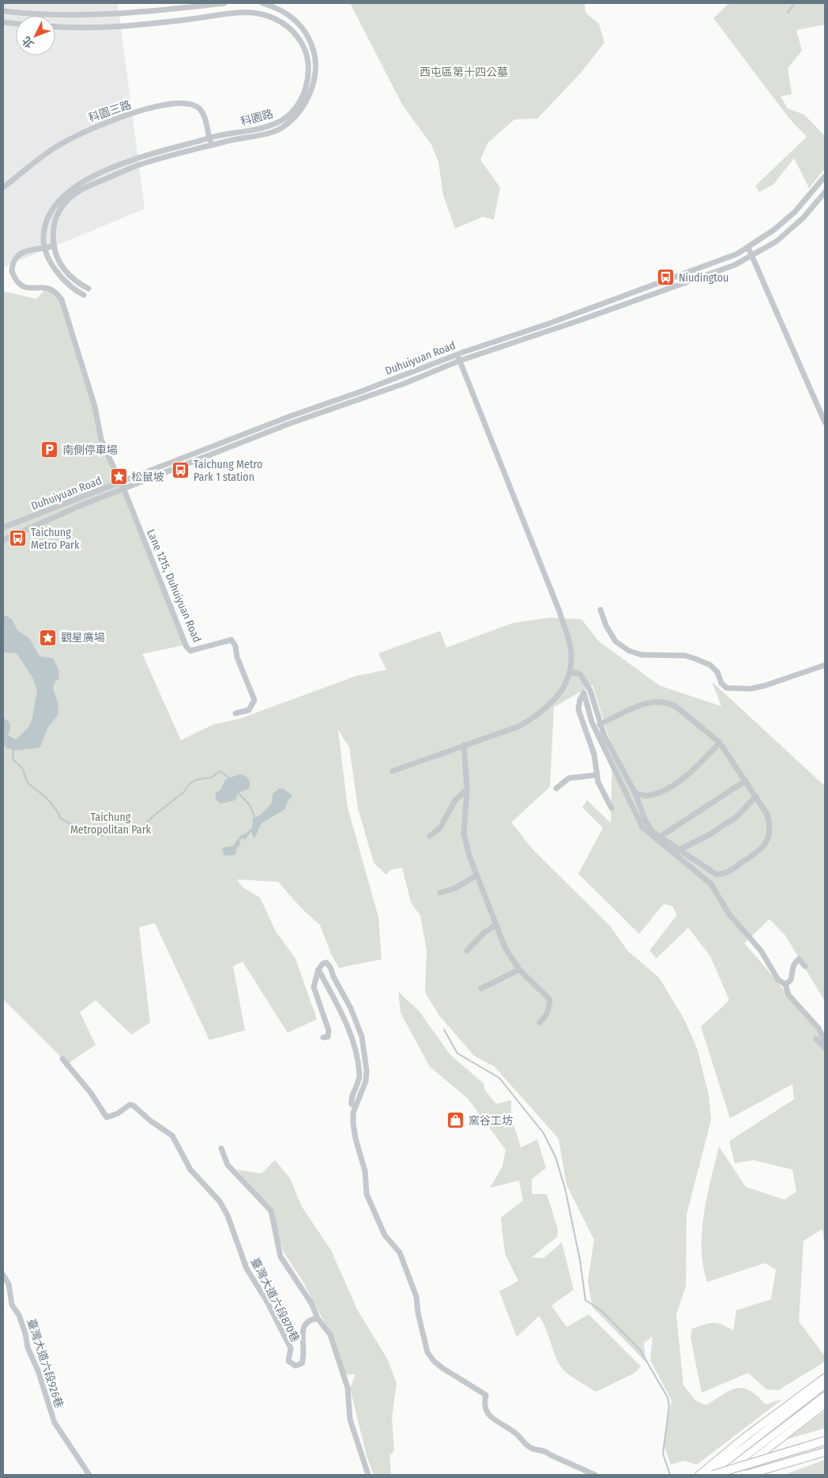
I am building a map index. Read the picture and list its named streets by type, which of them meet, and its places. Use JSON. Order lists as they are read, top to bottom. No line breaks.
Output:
{"streets":{"street":["科園三路","科園路","Duhuiyuan Road","Lane 1215, Duhuiyuan Road","臺灣大道六段870巷","臺灣大道六段926巷"]},"crossings":[["科園三路","科園路"],["Duhuiyuan Road","Lane 1215, Duhuiyuan Road"]],"parks":["西屯區第十四公墓","Taichung Metropolitan Park"],"places":{"bus stop":["Niudingtou","Taichung Metro Park 1 station","Taichung Metro Park"],"parking":["南側停車場"],"place":["松鼠坡","觀星廣場"],"shop":["窯谷工坊"]},"north":"bottom left"}
